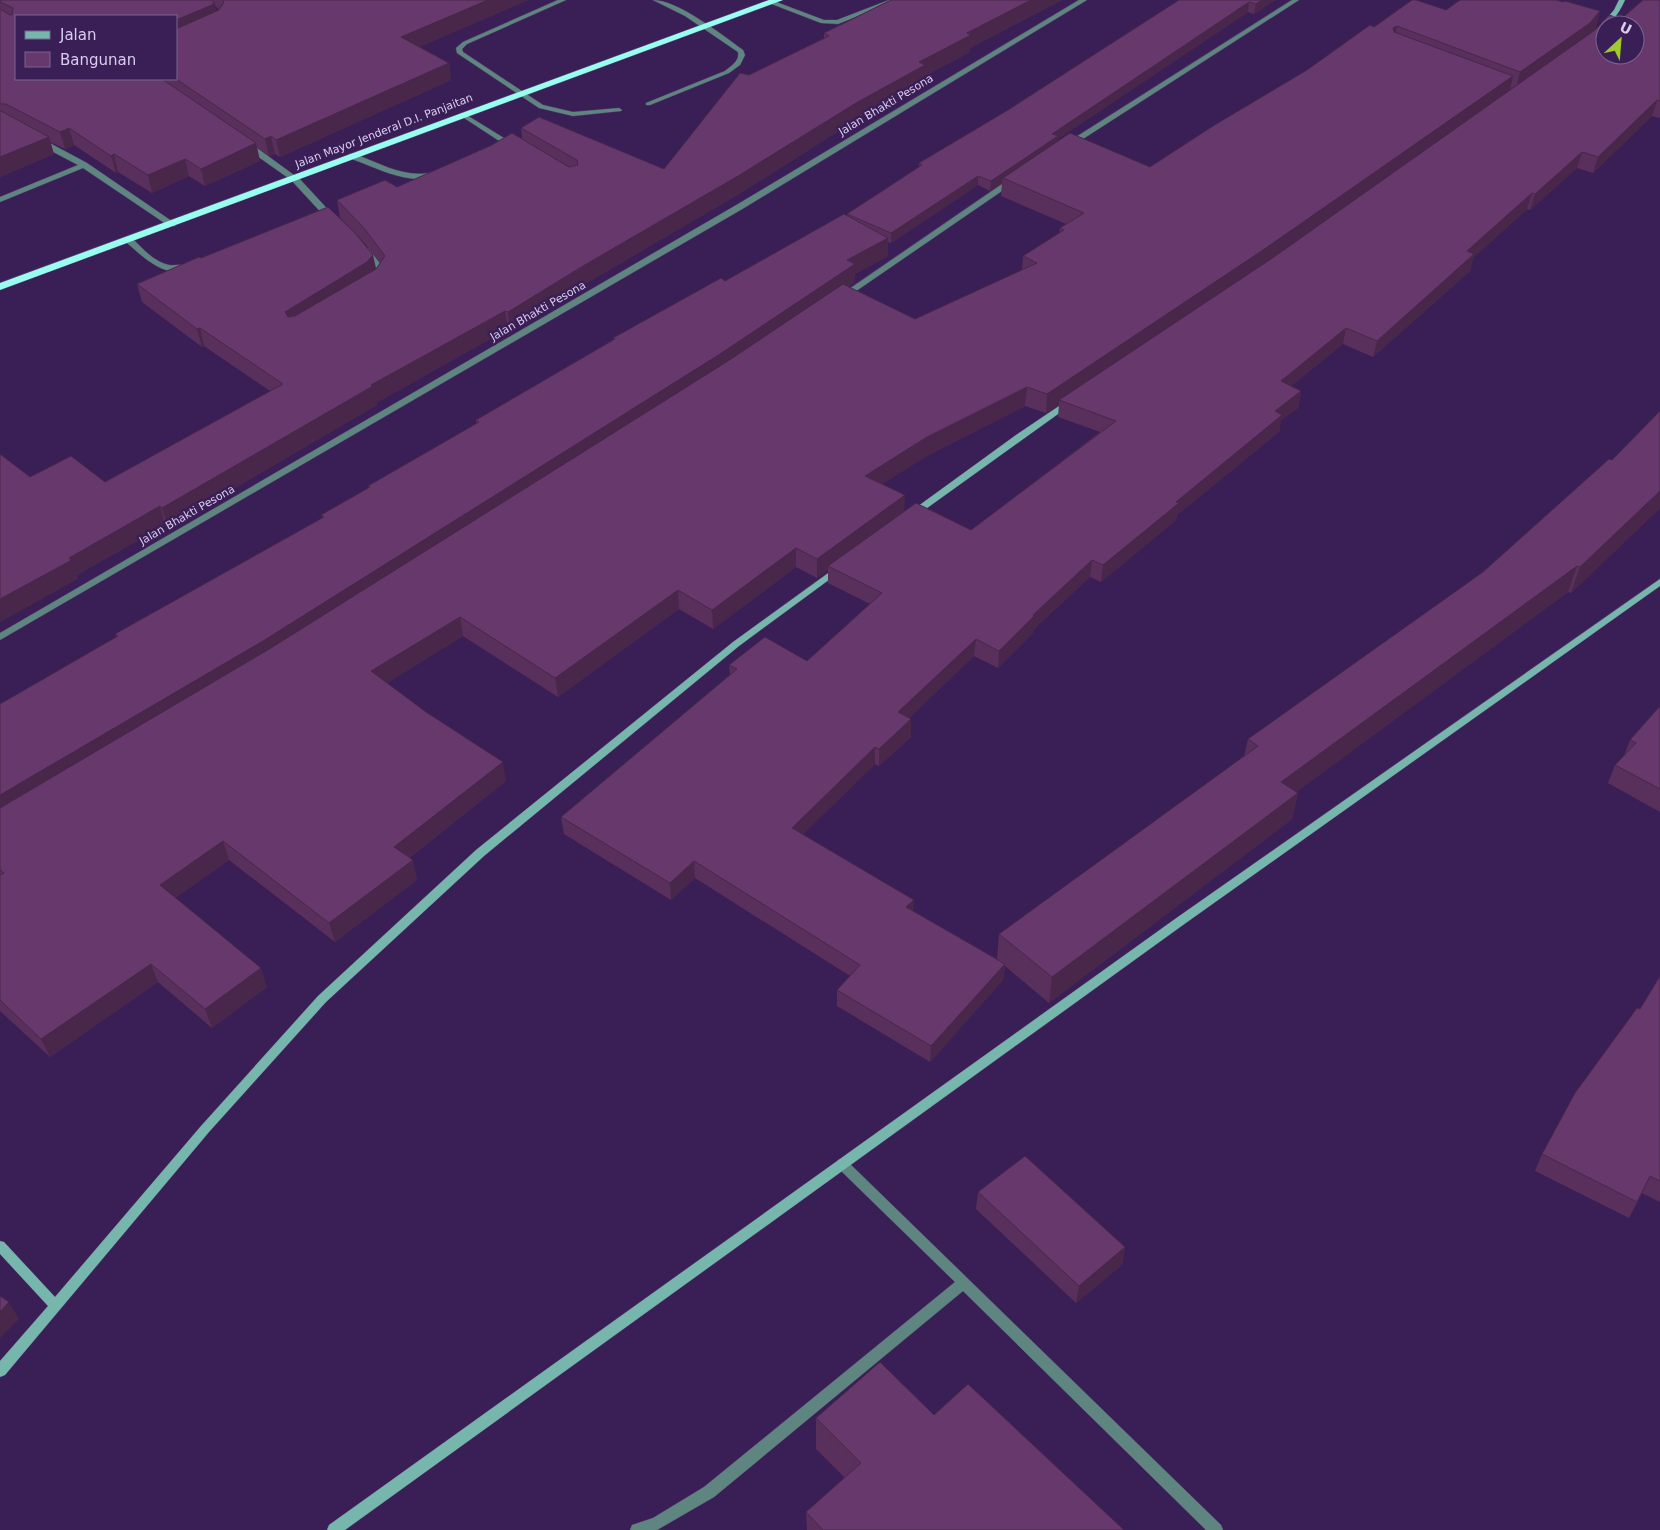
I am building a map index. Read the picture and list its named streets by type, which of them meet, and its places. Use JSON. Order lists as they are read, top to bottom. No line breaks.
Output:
{"streets":{"highway":["Jalan Mayor Jenderal D.I. Panjaitan"],"street":["Jalan Bhakti Pesona"]},"legend":["Jalan","Bangunan"],"north":"top right"}
